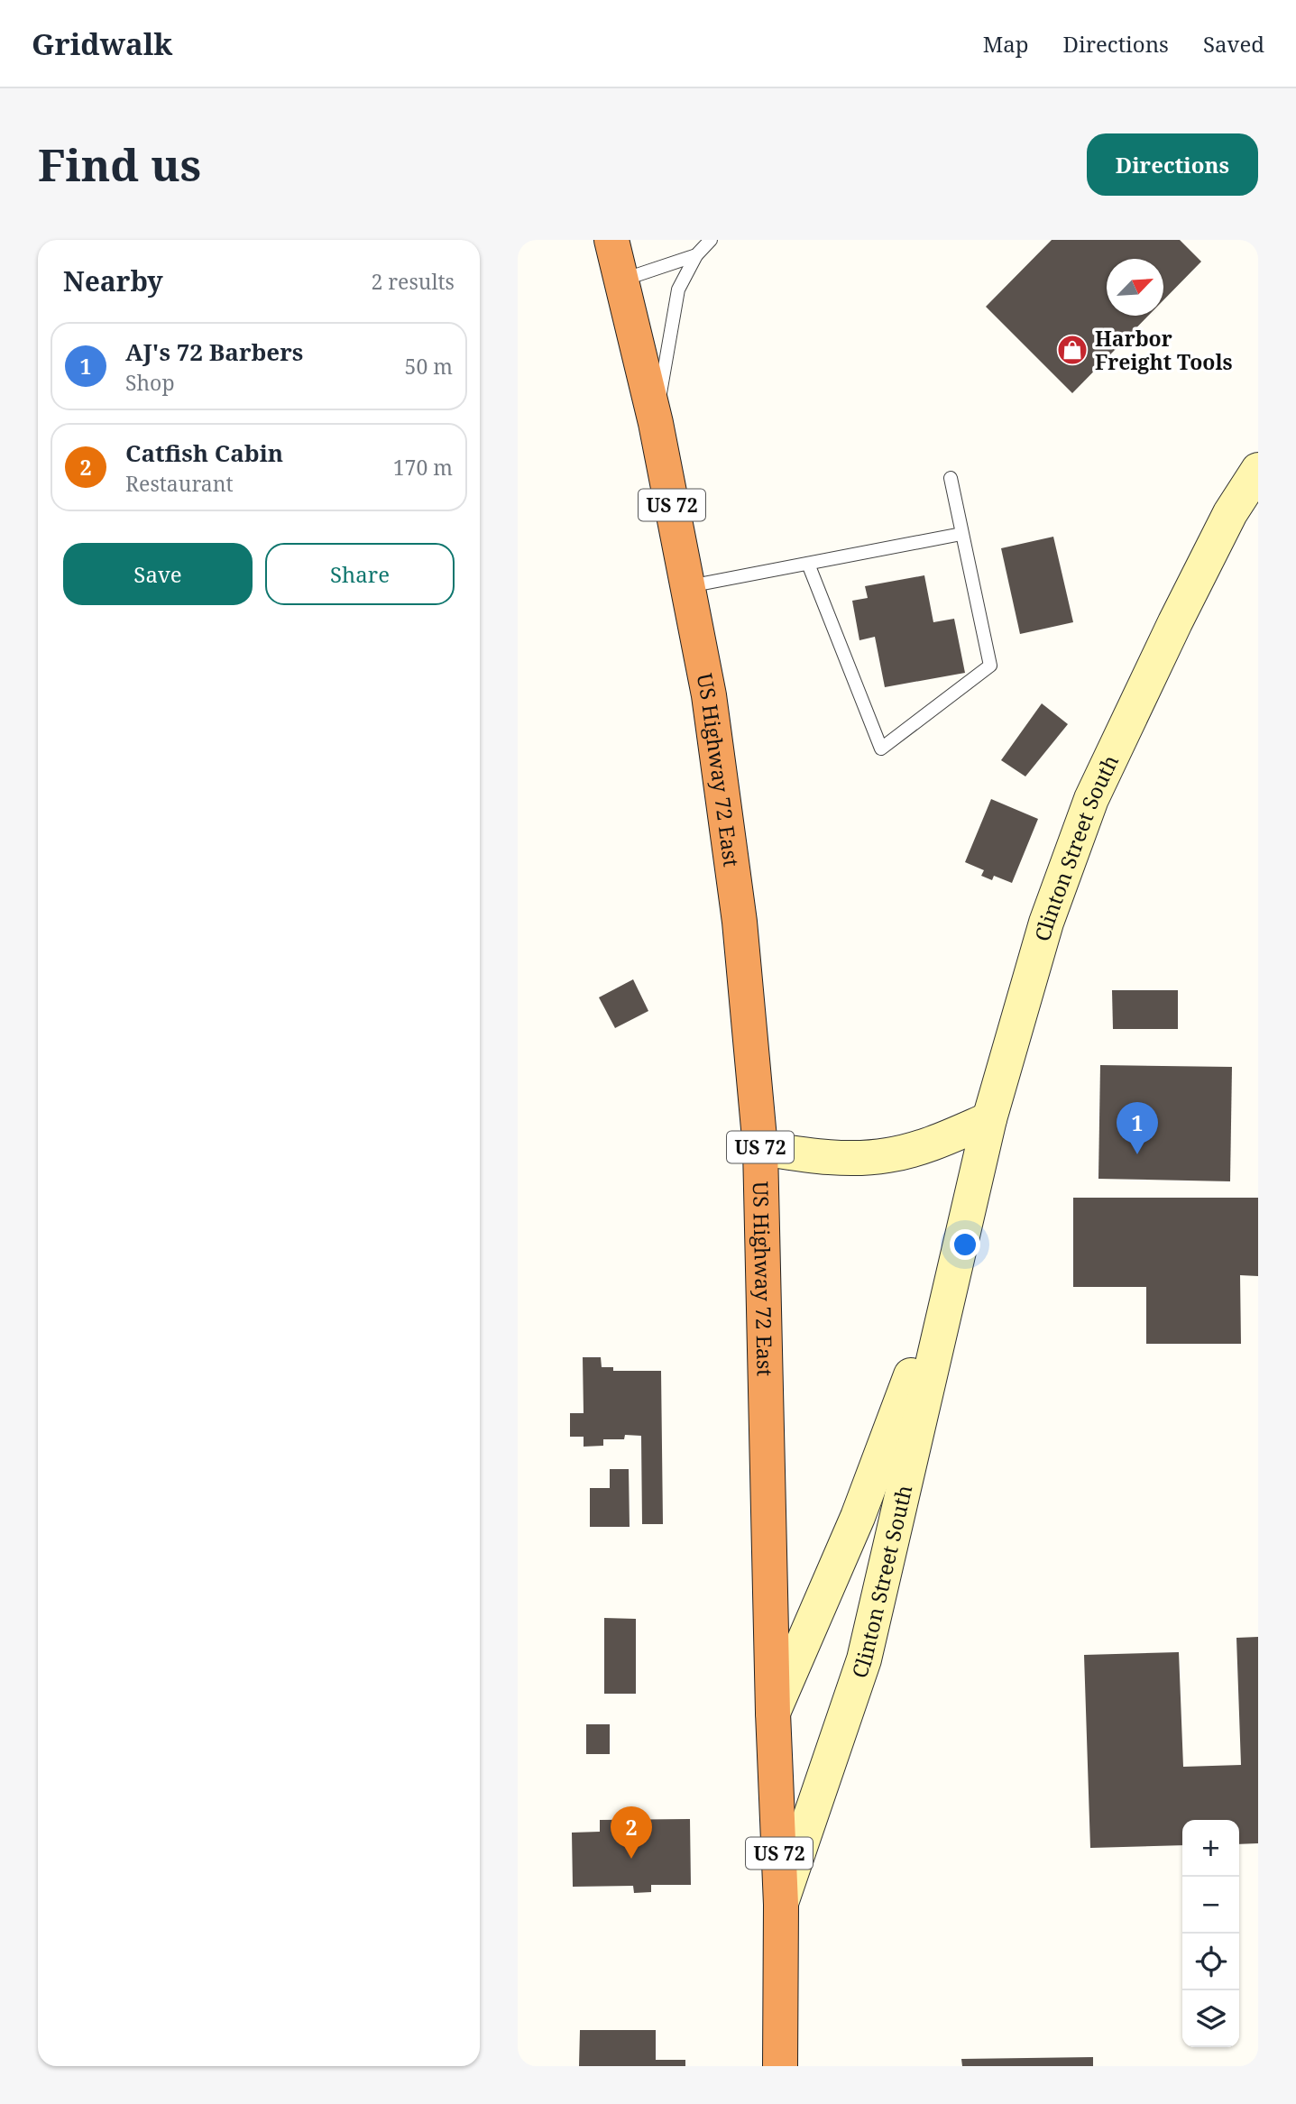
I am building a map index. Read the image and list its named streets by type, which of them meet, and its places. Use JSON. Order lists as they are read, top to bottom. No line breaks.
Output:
{"streets":{"highway":["US 72","US Highway 72 East"],"street":["Clinton Street South"]},"crossings":[["US Highway 72 East","Clinton Street South"]],"places":{"shop":["Harbor Freight Tools"]},"north":"top right","page":{"header":"Gridwalk","nav":["Map","Directions","Saved"],"buttons":["Directions",["Save","Share"]],"title":"Find us","heading":["Nearby","2 results"],"list":[{"mark":"1","name":"AJ's 72 Barbers","note":"Shop","value":"50 m"},{"mark":"2","name":"Catfish Cabin","note":"Restaurant","value":"170 m"}],"pins":["1","2"],"map_buttons":["+","−"]}}
